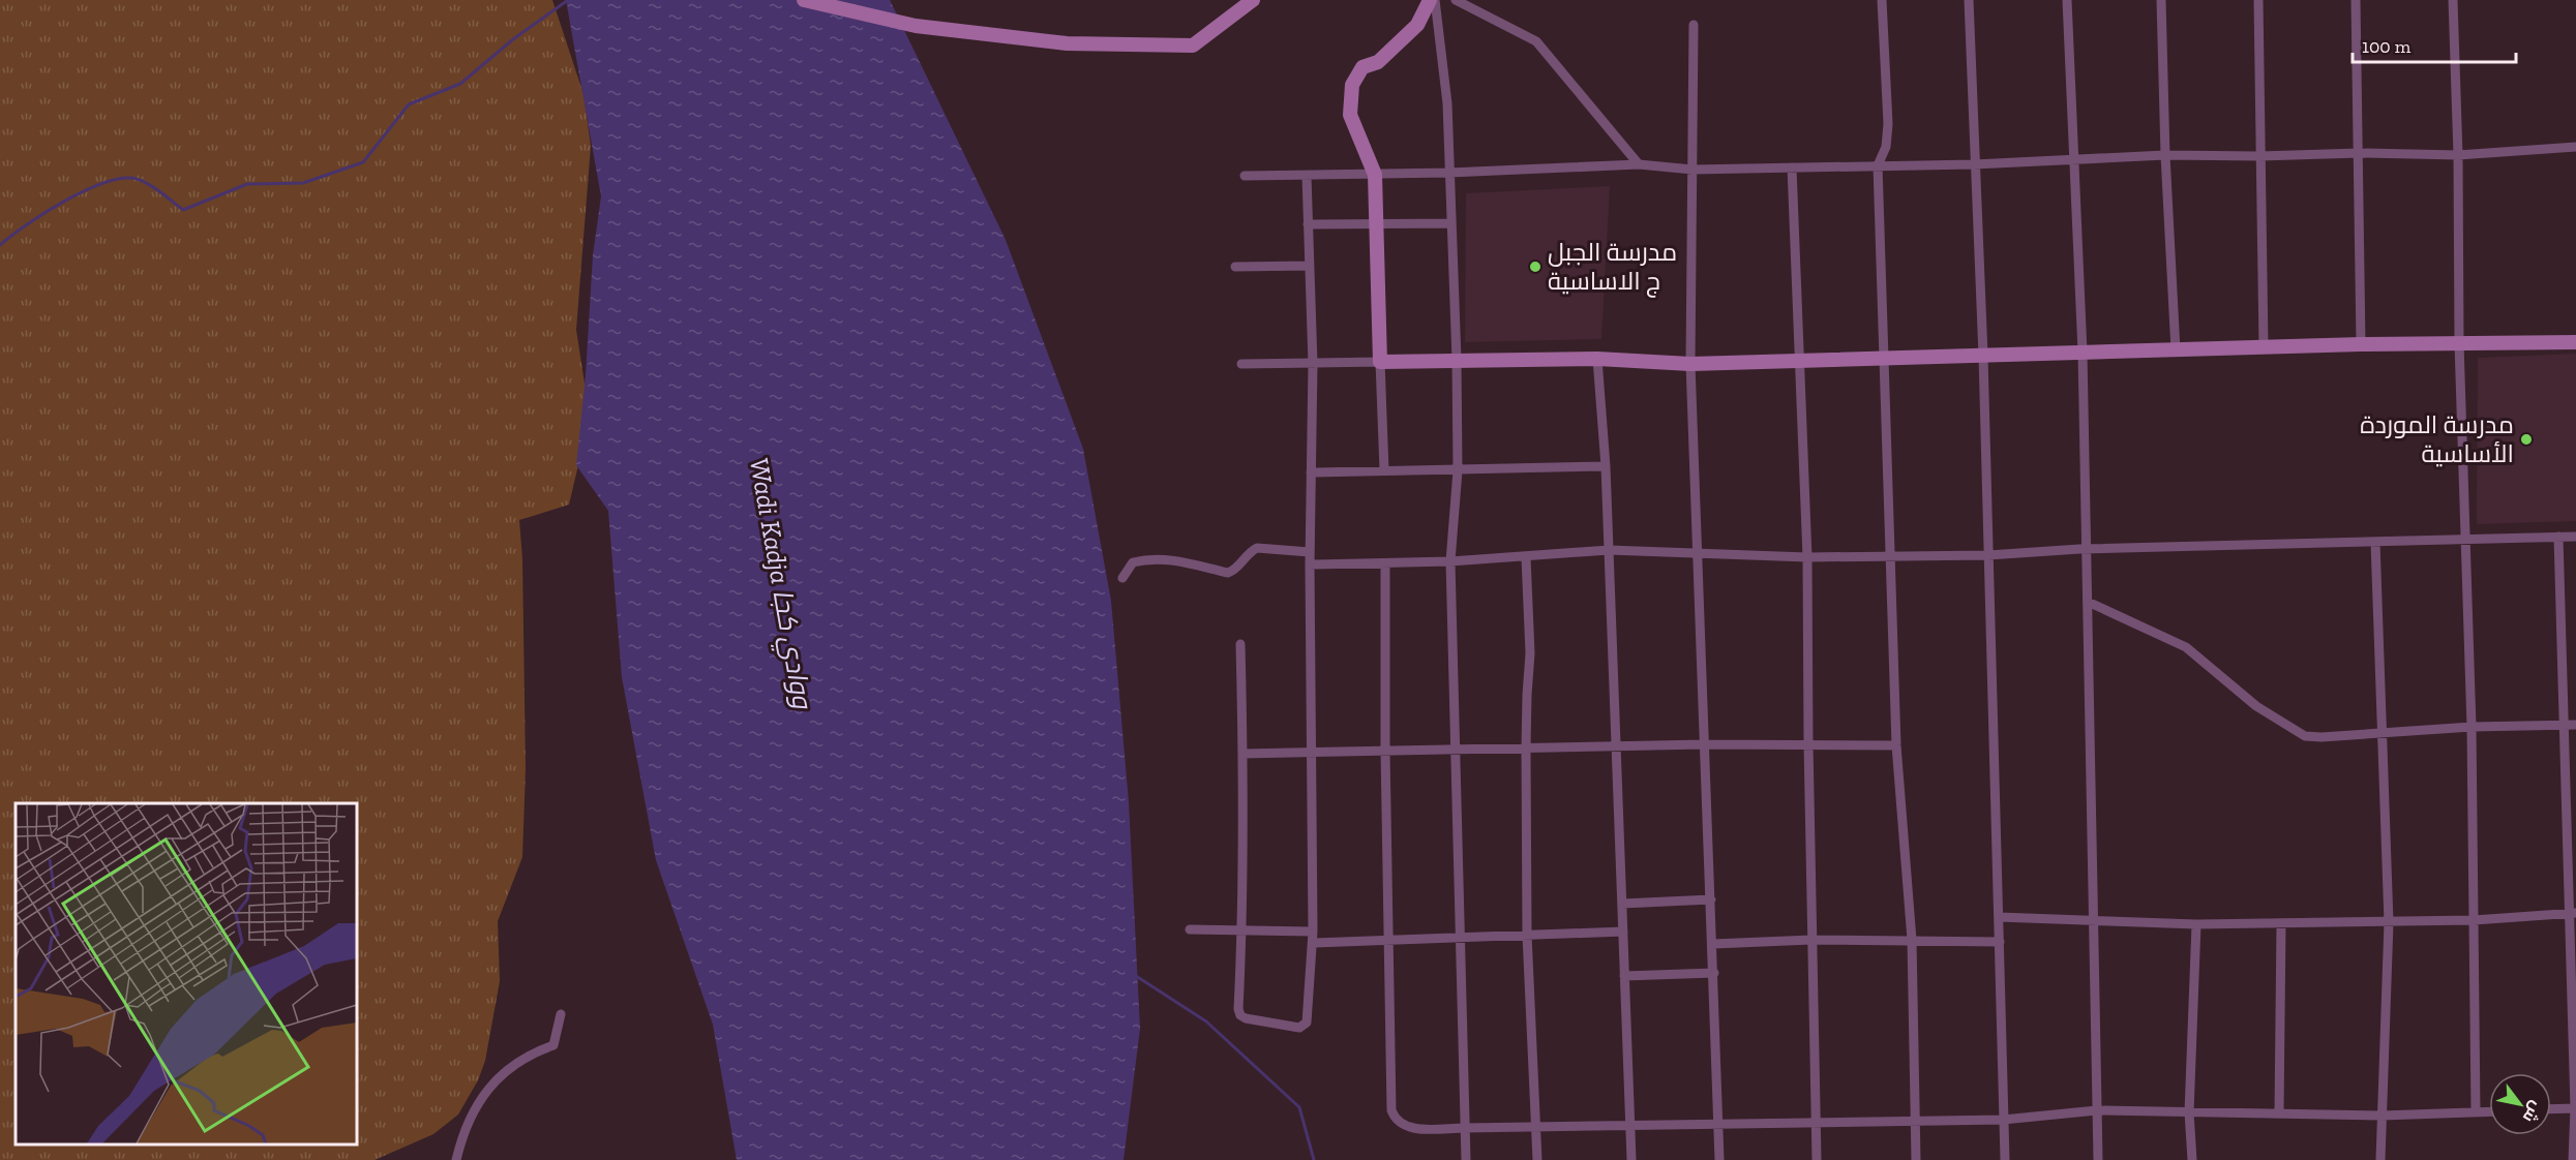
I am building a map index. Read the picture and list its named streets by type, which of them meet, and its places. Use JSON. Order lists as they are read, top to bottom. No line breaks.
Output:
{"water":["Wadi Kadja ووادي كجا"],"places":["مدرسة الجبل ج الاساسية","مدرسة الموردة الأساسية"],"scale_bar":"100 m","north":"bottom right"}
